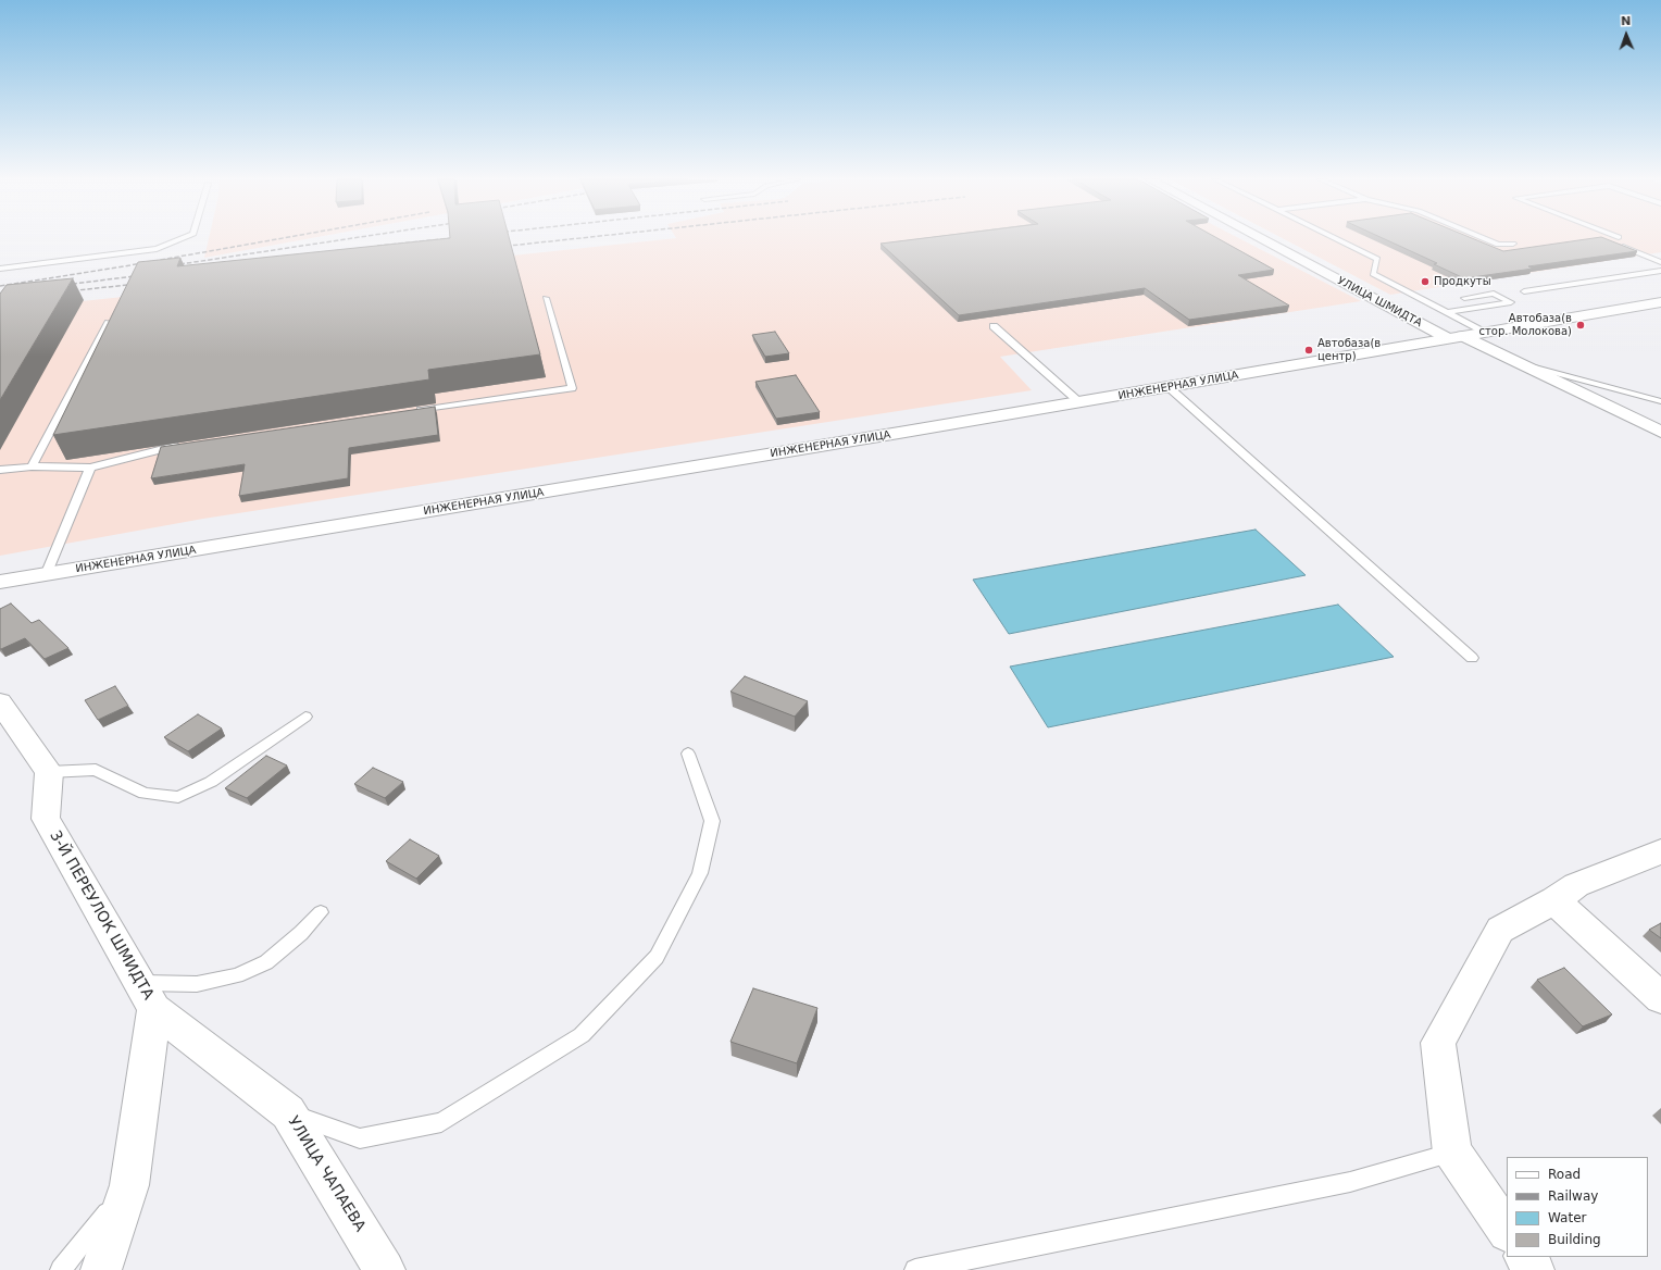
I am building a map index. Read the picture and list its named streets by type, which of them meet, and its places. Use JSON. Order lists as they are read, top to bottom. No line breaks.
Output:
{"streets":{"street":["УЛИЦА ШМИДТА","ИНЖЕНЕРНАЯ УЛИЦА","3-Й ПЕРЕУЛОК ШМИДТА","УЛИЦА ЧАПАЕВА"]},"crossings":[["УЛИЦА ШМИДТА","ИНЖЕНЕРНАЯ УЛИЦА"],["3-Й ПЕРЕУЛОК ШМИДТА","УЛИЦА ЧАПАЕВА"]],"places":["Продкуты","Автобаза(в стор. Молокова)","Автобаза(в центр)"],"legend":["Road","Railway","Water","Building"],"north":"top"}
